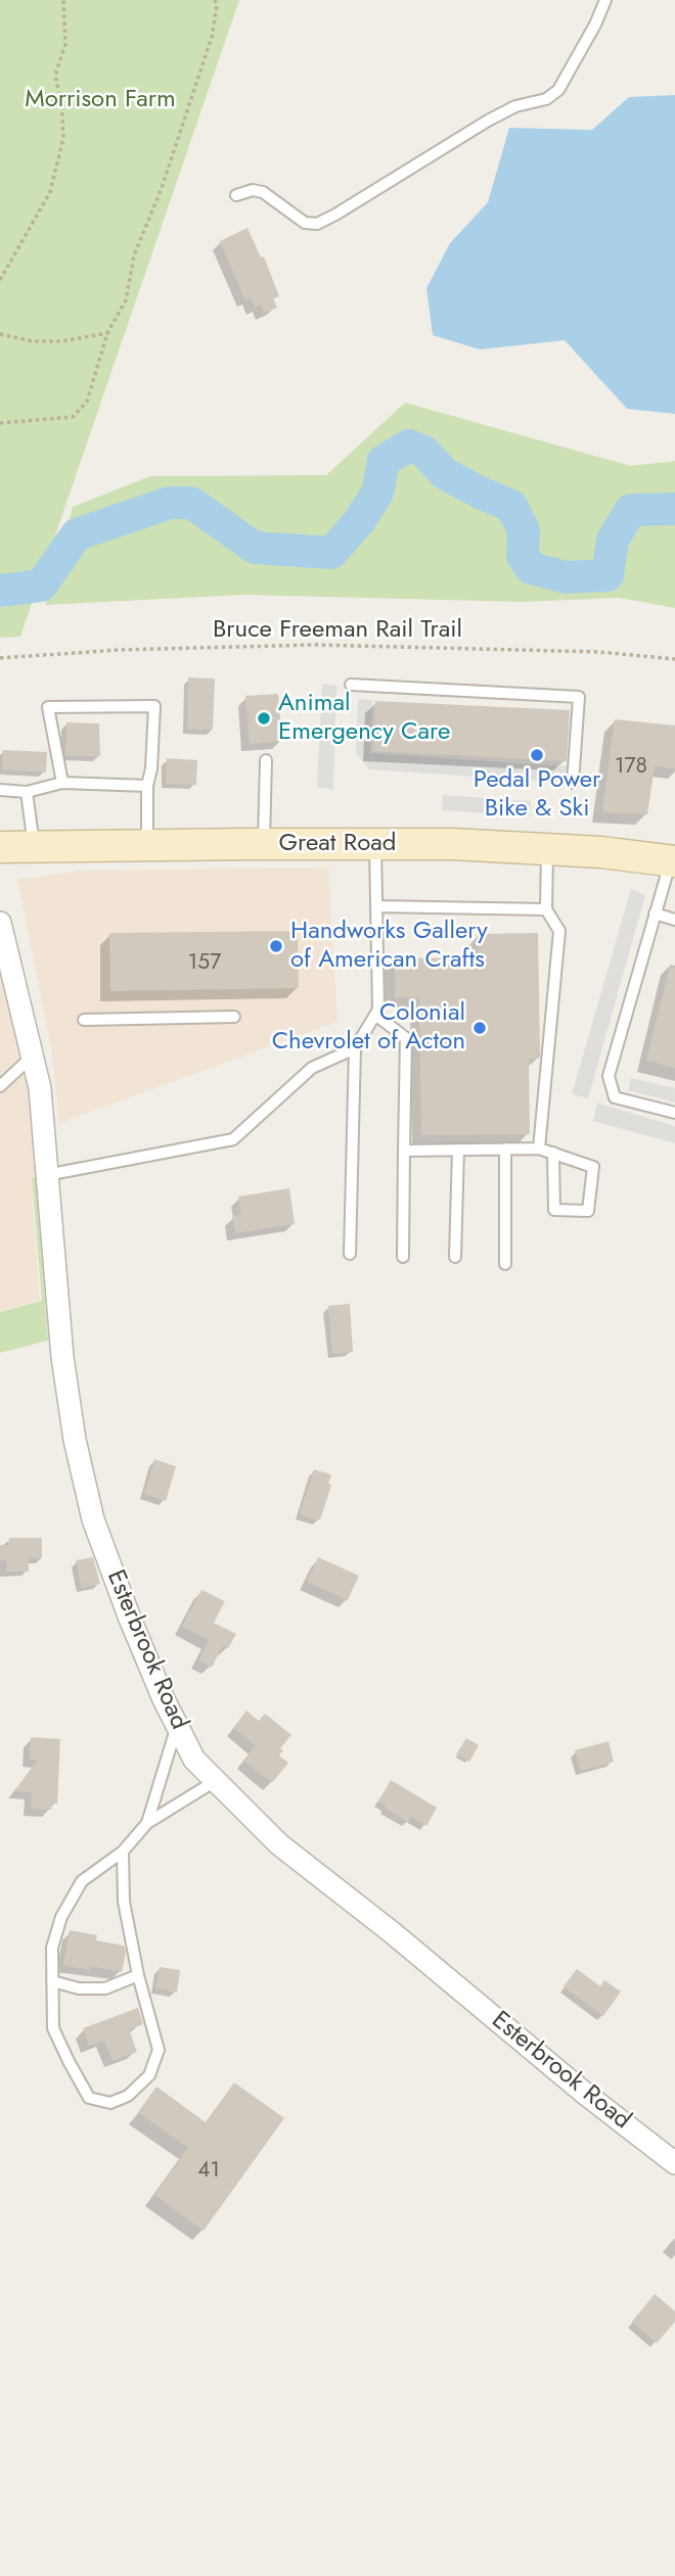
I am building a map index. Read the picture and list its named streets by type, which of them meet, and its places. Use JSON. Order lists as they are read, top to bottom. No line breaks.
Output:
{"streets":{"main road":["Great Road"],"street":["Esterbrook Road"],"path":["Bruce Freeman Rail Trail"]},"parks":["Morrison Farm"],"places":["Animal Emergency Care","Pedal Power Bike & Ski","Handworks Gallery of American Crafts","Colonial Chevrolet of Acton"],"house_numbers":["178","157","41"]}
